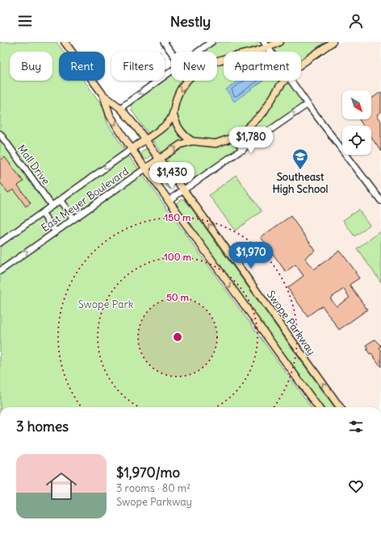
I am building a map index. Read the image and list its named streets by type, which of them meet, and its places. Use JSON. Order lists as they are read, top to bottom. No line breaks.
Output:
{"streets":{"main road":["East Meyer Boulevard","Swope Parkway"],"street":["Mall Drive"]},"crossings":[["Mall Drive","East Meyer Boulevard"],["East Meyer Boulevard","Swope Parkway"]],"parks":["Swope Park"],"places":{"school or university":["Southeast High School"]},"north":"bottom right","page":{"header":"Nestly","chip":["Buy","Rent","Filters","New","Apartment"],"price":["$1,780","$1,430","$1,970"],"heading":"3 homes","list":[{"name":"$1,970/mo","note":"3 rooms · 80 m² · Swope Parkway"}]},"rings":["150 m","100 m","50 m"]}
